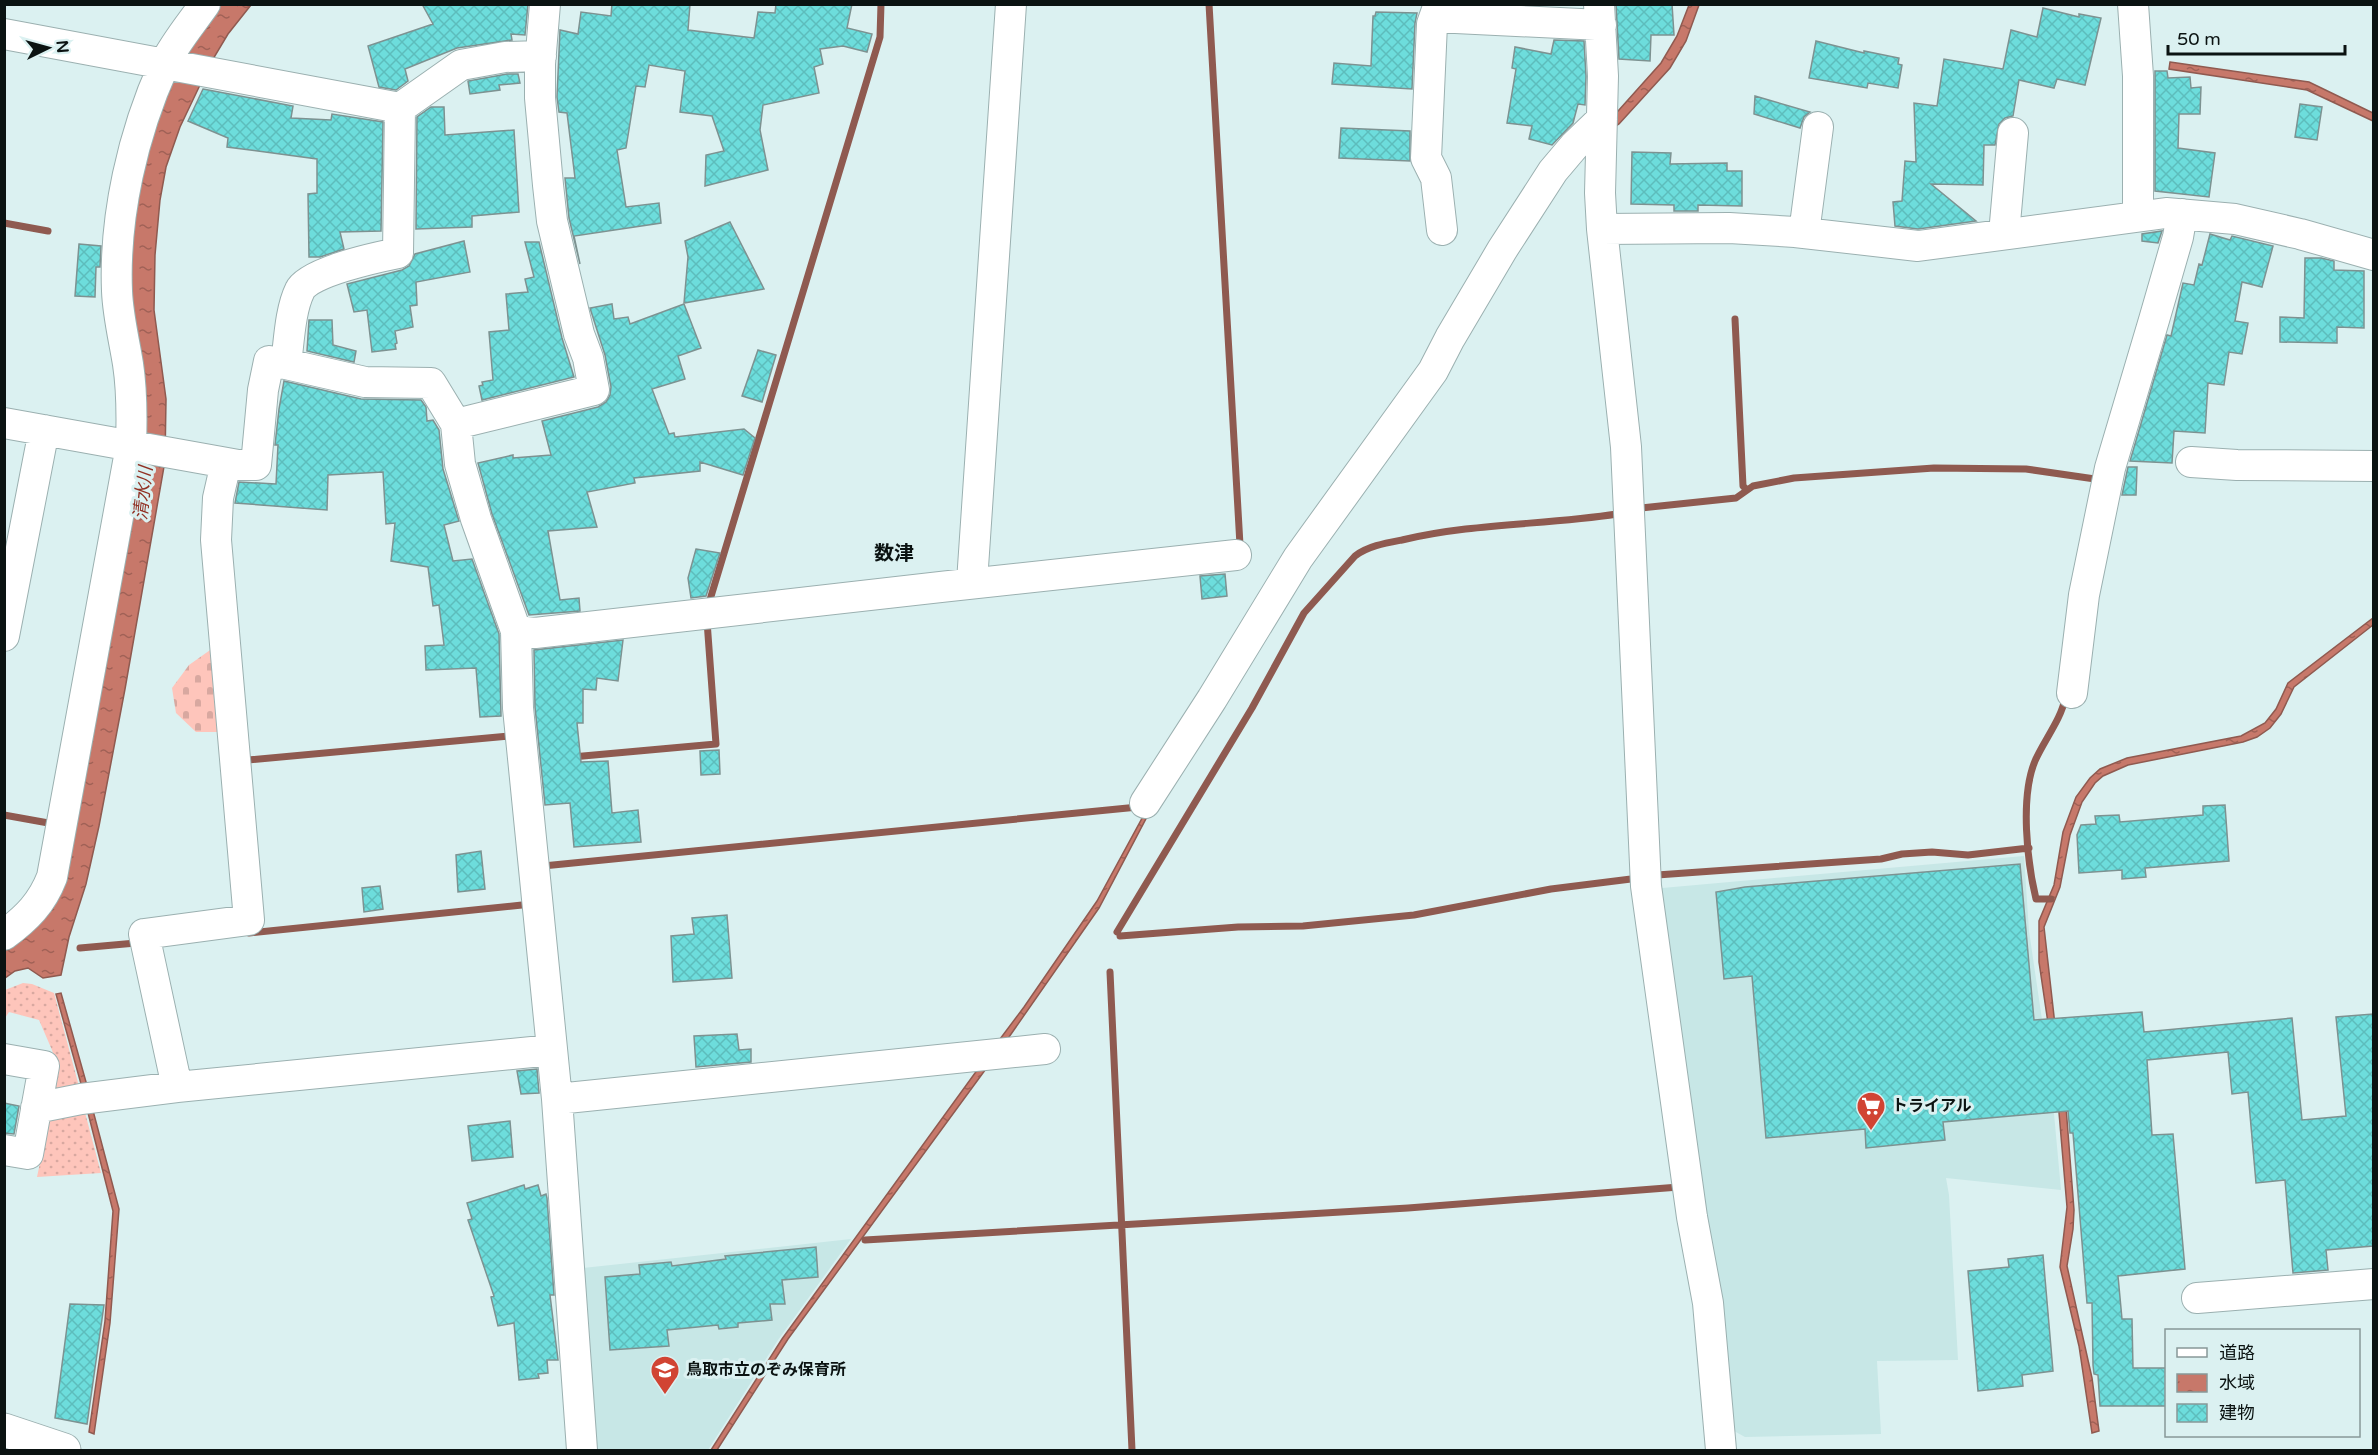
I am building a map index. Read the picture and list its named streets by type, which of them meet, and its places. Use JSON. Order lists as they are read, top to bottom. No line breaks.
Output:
{"districts":["数津"],"water":["清水川"],"places":{"supermarket":["トライアル"],"school or university":["鳥取市立のぞみ保育所"]},"legend":["道路","水域","建物"],"scale_bar":"50 m","north":"right"}
